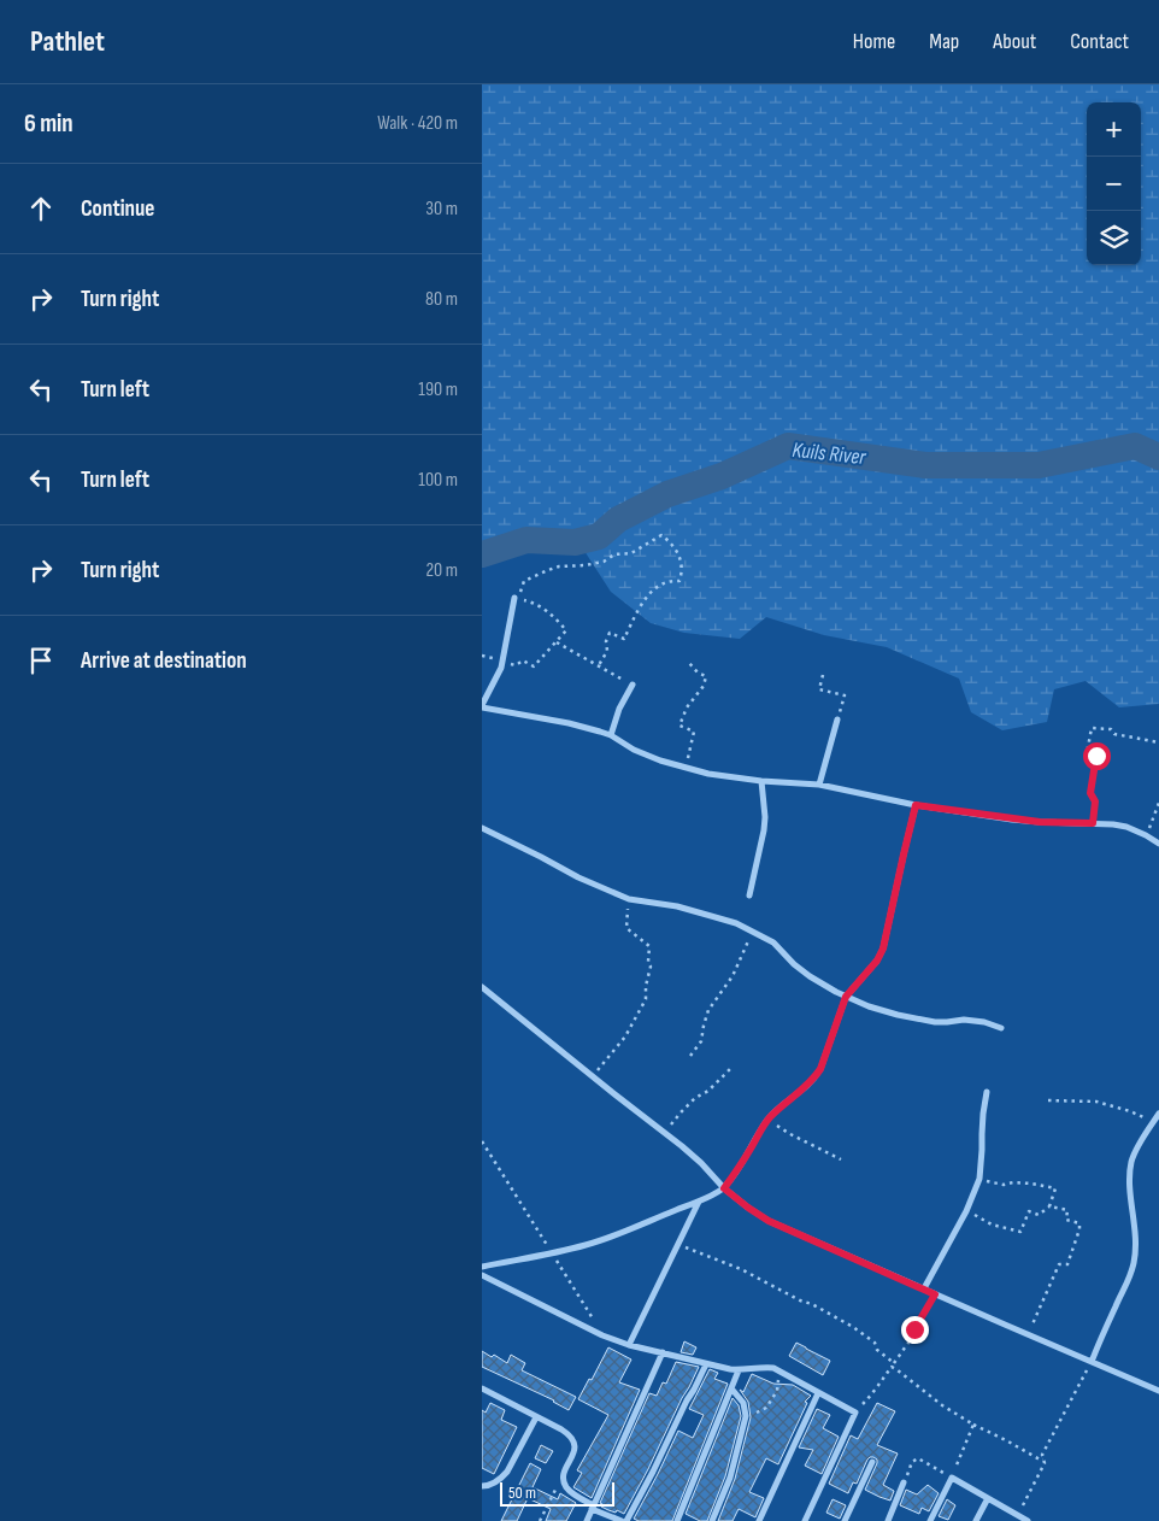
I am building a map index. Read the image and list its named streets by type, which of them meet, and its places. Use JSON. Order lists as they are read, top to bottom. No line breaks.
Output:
{"water":["Kuils River"],"scale_bar":"50 m","page":{"header":"Pathlet","nav":["Home","Map","About","Contact"],"heading":["6 min","Walk · 420 m"],"map_buttons":["+","−"],"list":[["Continue","30 m"],["Turn right","80 m"],["Turn left","190 m"],["Turn left","100 m"],["Turn right","20 m"],"Arrive at destination"],"scale":"50 m"}}
